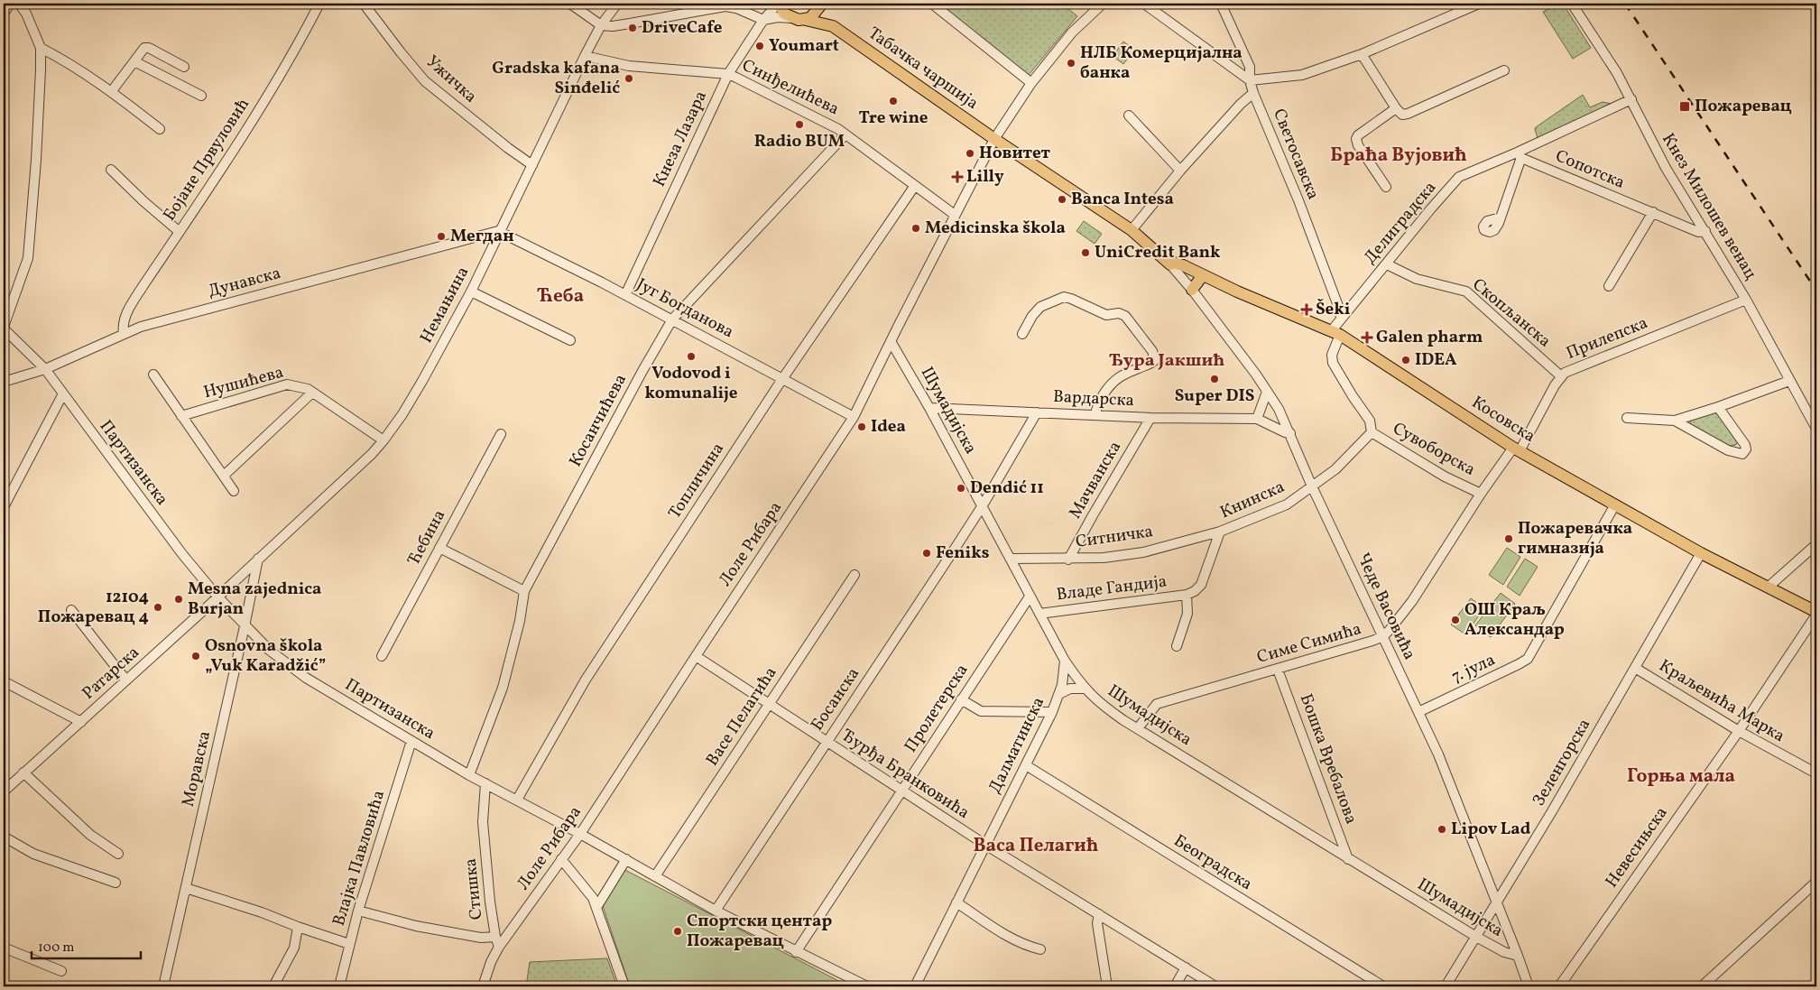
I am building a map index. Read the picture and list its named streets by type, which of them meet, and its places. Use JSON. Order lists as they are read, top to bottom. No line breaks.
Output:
{"streets":{"main road":["Табачка чаршија","Косовска"],"street":["Ужичка","Синђелићева","Кнеза Лазара","Светосавска","Бојане Првуловић","Сопотска","Кнез Милошев венац","Делиградска","Дунавска","Немањина","Југ Богданова","Скопљанска","Прилепска","Нушићева","Вардарска","Шумадијска","Косанчићева","Сувоборска","Партизанска","Мачванска","Топличина","Книнска","Ситничка","Ћебина","Лоле Рибара","Владе Гандија","Чеде Васовића","Симе Симића","7. јула","Ратарска","Босанска","Краљевића Марка","Пролетерска","Васе Пелагића","Далматинска","Бошка Вребалова","Зеленгорска","Моравска","Ђурђа Бранковића","Невесињска","Влајка Павловића","Београдска","Стишка"]},"crossings":[["Табачка чаршија","Косовска"],["Табачка чаршија","Лоле Рибара"],["Табачка чаршија","Чеде Васовића"],["Ужичка","Немањина"],["Синђелићева","Кнеза Лазара"],["Синђелићева","Немањина"],["Синђелићева","Косанчићева"],["Синђелићева","Топличина"],["Синђелићева","Лоле Рибара"],["Кнеза Лазара","Југ Богданова"],["Светосавска","Делиградска"],["Бојане Првуловић","Дунавска"],["Сопотска","Кнез Милошев венац"],["Сопотска","Делиградска"],["Кнез Милошев венац","Делиградска"],["Кнез Милошев венац","Прилепска"],["Делиградска","Скопљанска"],["Делиградска","Косовска"],["Делиградска","Сувоборска"],["Дунавска","Немањина"],["Дунавска","Југ Богданова"],["Дунавска","Партизанска"],["Немањина","Југ Богданова"],["Немањина","Нушићева"],["Немањина","Ратарска"],["Немањина","Моравска"],["Југ Богданова","Косанчићева"],["Југ Богданова","Топличина"],["Југ Богданова","Лоле Рибара"],["Скопљанска","Прилепска"],["Прилепска","Косовска"],["Прилепска","Симе Симића"],["Вардарска","Шумадијска"],["Вардарска","Мачванска"],["Вардарска","Чеде Васовића"],["Вардарска","Босанска"],["Шумадијска","Ситничка"],["Шумадијска","Лоле Рибара"],["Шумадијска","Владе Гандија"],["Шумадијска","Чеде Васовића"],["Шумадијска","Симе Симића"],["Шумадијска","Босанска"],["Шумадијска","Пролетерска"],["Шумадијска","Далматинска"],["Шумадијска","Бошка Вребалова"],["Шумадијска","Зеленгорска"],["Косовска","Сувоборска"],["Косовска","Чеде Васовића"],["Косовска","Симе Симића"],["Косовска","7. јула"],["Косовска","Зеленгорска"],["Косовска","Невесињска"],["Косанчићева","Партизанска"],["Сувоборска","Книнска"],["Сувоборска","Чеде Васовића"],["Сувоборска","Симе Симића"],["Партизанска","Топличина"],["Партизанска","Лоле Рибара"],["Партизанска","Ратарска"],["Партизанска","Босанска"],["Партизанска","Пролетерска"],["Партизанска","Васе Пелагића"],["Партизанска","Моравска"],["Партизанска","Влајка Павловића"],["Партизанска","Стишка"],["Мачванска","Ситничка"],["Книнска","Ситничка"],["Книнска","Владе Гандија"],["Книнска","Чеде Васовића"],["Лоле Рибара","Ђурђа Бранковића"],["Лоле Рибара","Стишка"],["Чеде Васовића","Симе Симића"],["Чеде Васовића","7. јула"],["Чеде Васовића","Зеленгорска"],["Симе Симића","Бошка Вребалова"],["Ратарска","Моравска"],["Босанска","Ђурђа Бранковића"],["Краљевића Марка","Зеленгорска"],["Краљевића Марка","Невесињска"],["Пролетерска","Ђурђа Бранковића"],["Васе Пелагића","Ђурђа Бранковића"],["Далматинска","Ђурђа Бранковића"],["Далматинска","Београдска"]],"districts":["Браћа Вујовић","Ћеба","Ђура Јакшић","Горња мала","Васа Пелагић"],"places":{"other":["DriveCafe","Youmart","НЛБ Комерцијална банка","Gradska kafana Sinđelić","Tre wine","Radio BUM","Новитет","Banca Intesa","Medicinska škola","Мегдан","UniCredit Bank","Vodovod i komunalije","IDEA","Super DIS","Idea","Dendić 11","Пожаревачка гимназија","Feniks","Mesna zajednica Burjan","12104 Пожаревац 4","ОШ Краљ Александар","Osnovna škola „Vuk Karadžić”","Lipov Lad","Спортски центар Пожаревац"],"transit":["Пожаревац"],"health":["Lilly","Šeki","Galen pharm"]},"scale_bar":"100 m"}
